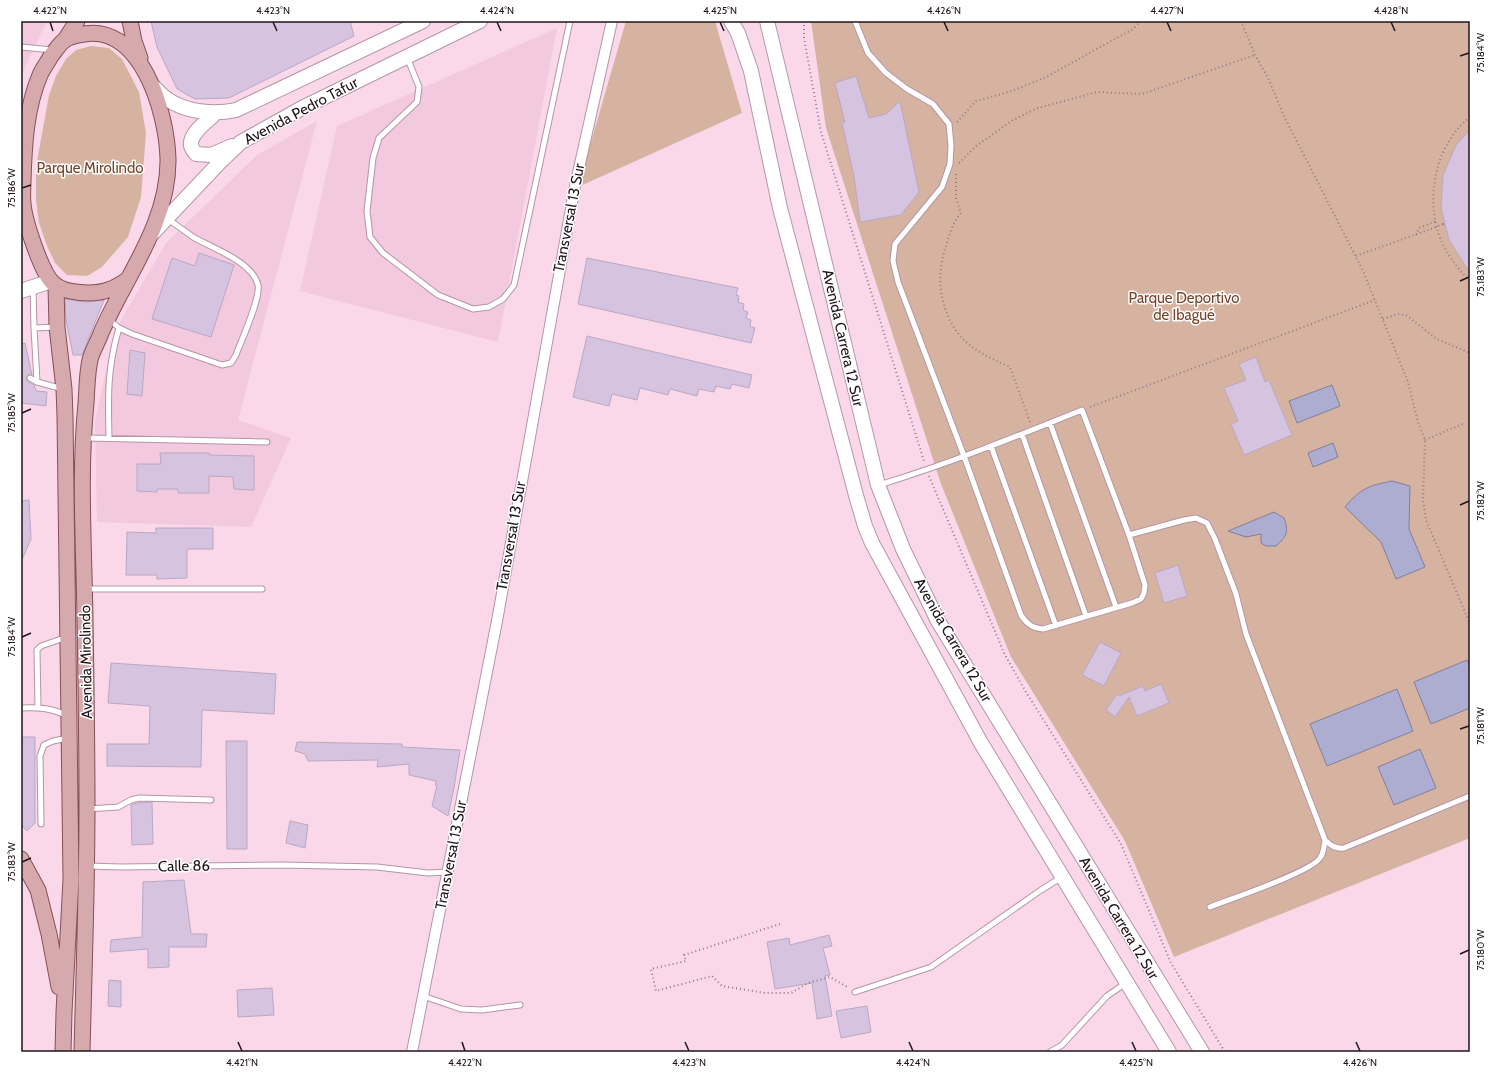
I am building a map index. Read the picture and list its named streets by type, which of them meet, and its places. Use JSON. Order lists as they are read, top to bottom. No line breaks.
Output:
{"streets":{"main road":["Avenida Mirolindo"],"street":["Avenida Pedro Tafur","Transversal 13 Sur","Avenida Carrera 12 Sur"],"lane":["Calle 86"]},"crossings":[["Avenida Pedro Tafur","Avenida Mirolindo"],["Transversal 13 Sur","Calle 86"],["Avenida Mirolindo","Calle 86"]],"parks":["Parque Mirolindo","Parque Deportivo de Ibagué"],"coordinates":["4.422°N","4.423°N","4.424°N","4.425°N","4.426°N","4.427°N","4.428°N","75.184°W","75.186°W","75.183°W","75.185°W","75.182°W","75.181°W","75.180°W","4.421°N"]}
